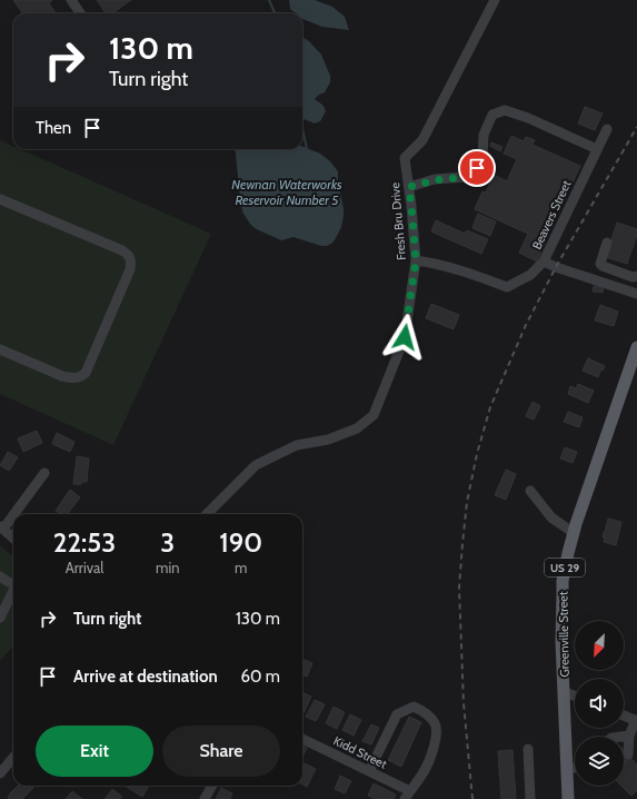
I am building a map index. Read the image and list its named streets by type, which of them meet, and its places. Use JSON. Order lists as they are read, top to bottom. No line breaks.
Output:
{"streets":{"main road":["US 29","Greenville Street"],"street":["Beavers Street","Fresh Bru Drive","Kidd Street"]},"water":["Newnan Waterworks Reservoir Number 5"],"north":"bottom left","page":{"turn":["130 m","Turn right"],"then":"Then","eta":["22:53","Arrival","3","min","190","m"],"list":[{"name":"Turn right","value":"130 m"},{"name":"Arrive at destination","value":"60 m"}],"buttons":["Exit","Share"]}}
